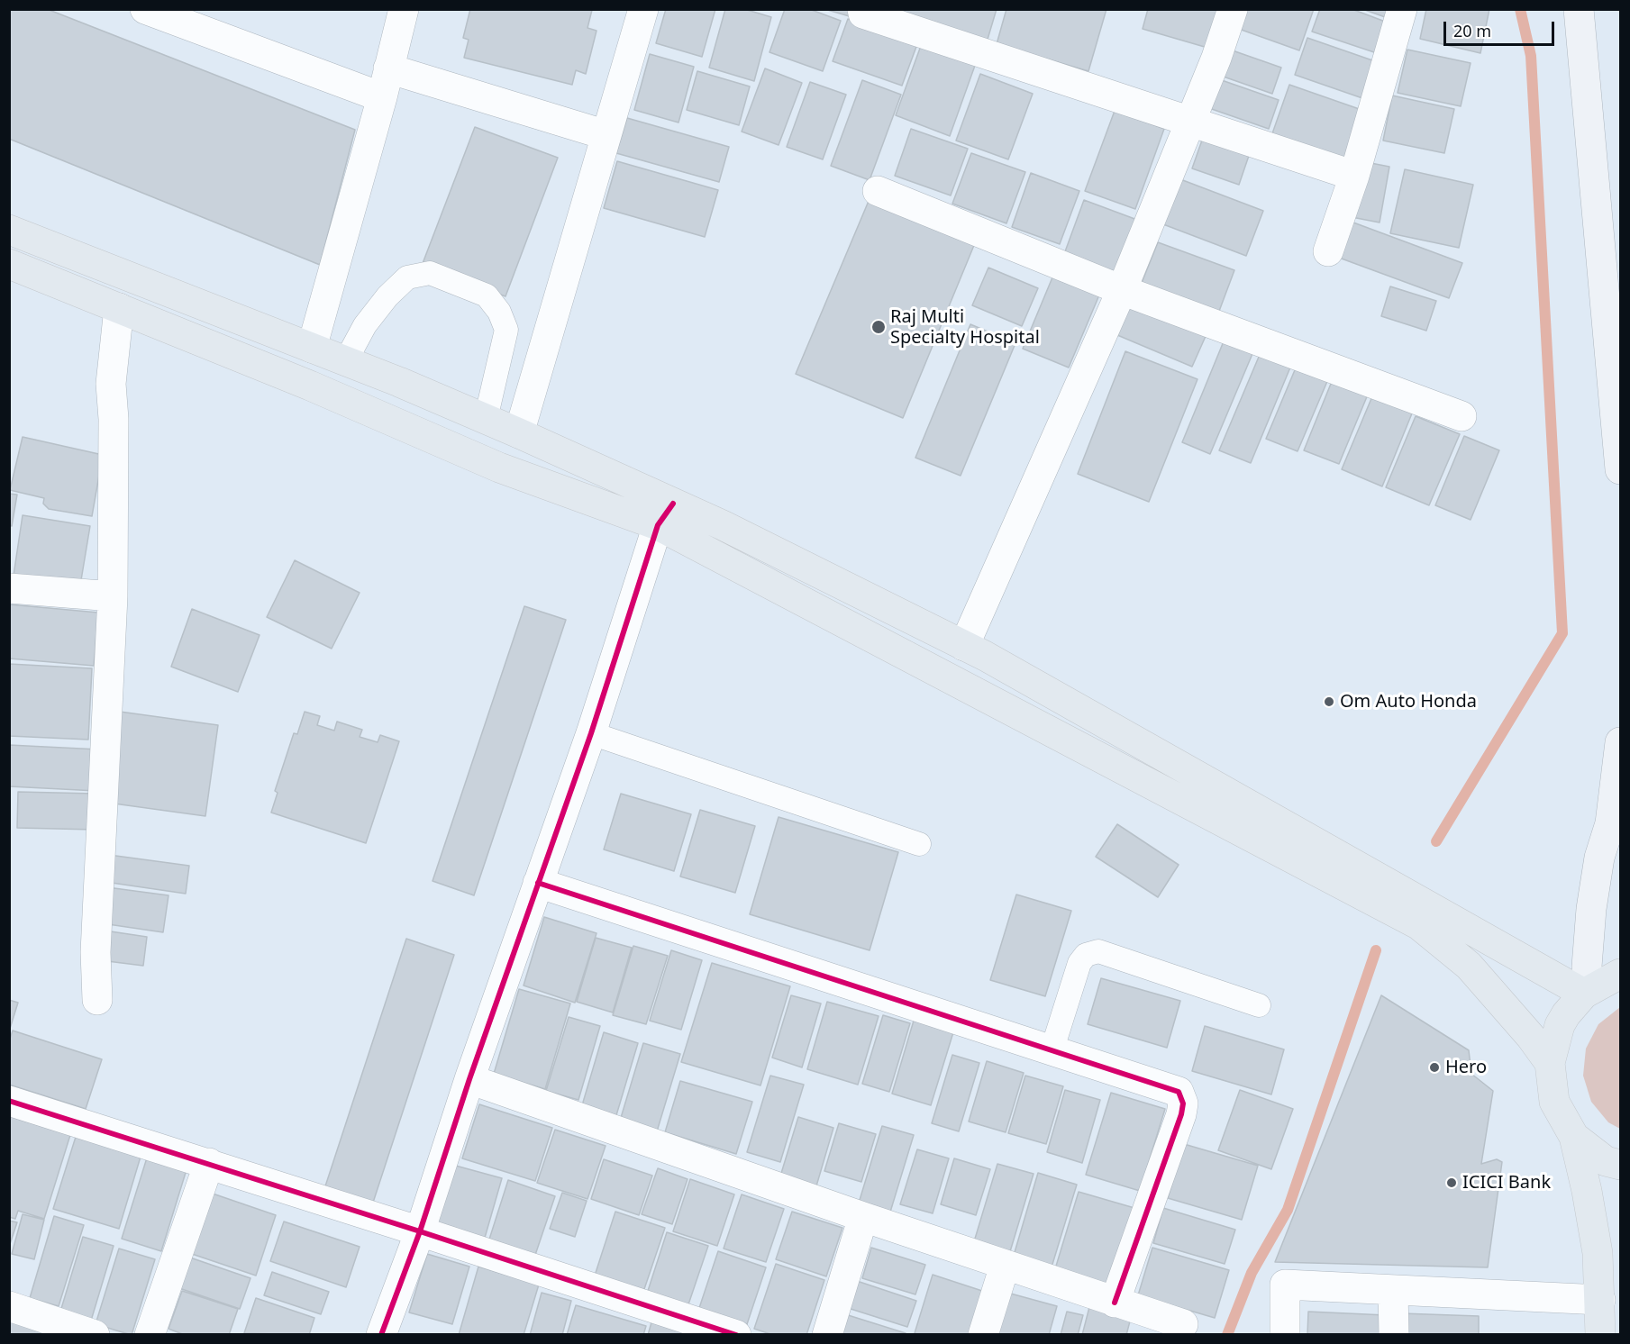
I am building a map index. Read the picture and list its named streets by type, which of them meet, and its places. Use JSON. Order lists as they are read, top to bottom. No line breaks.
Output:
{"places":["Raj Multi Specialty Hospital","Om Auto Honda","Hero","ICICI Bank"],"scale_bar":"20 m"}
